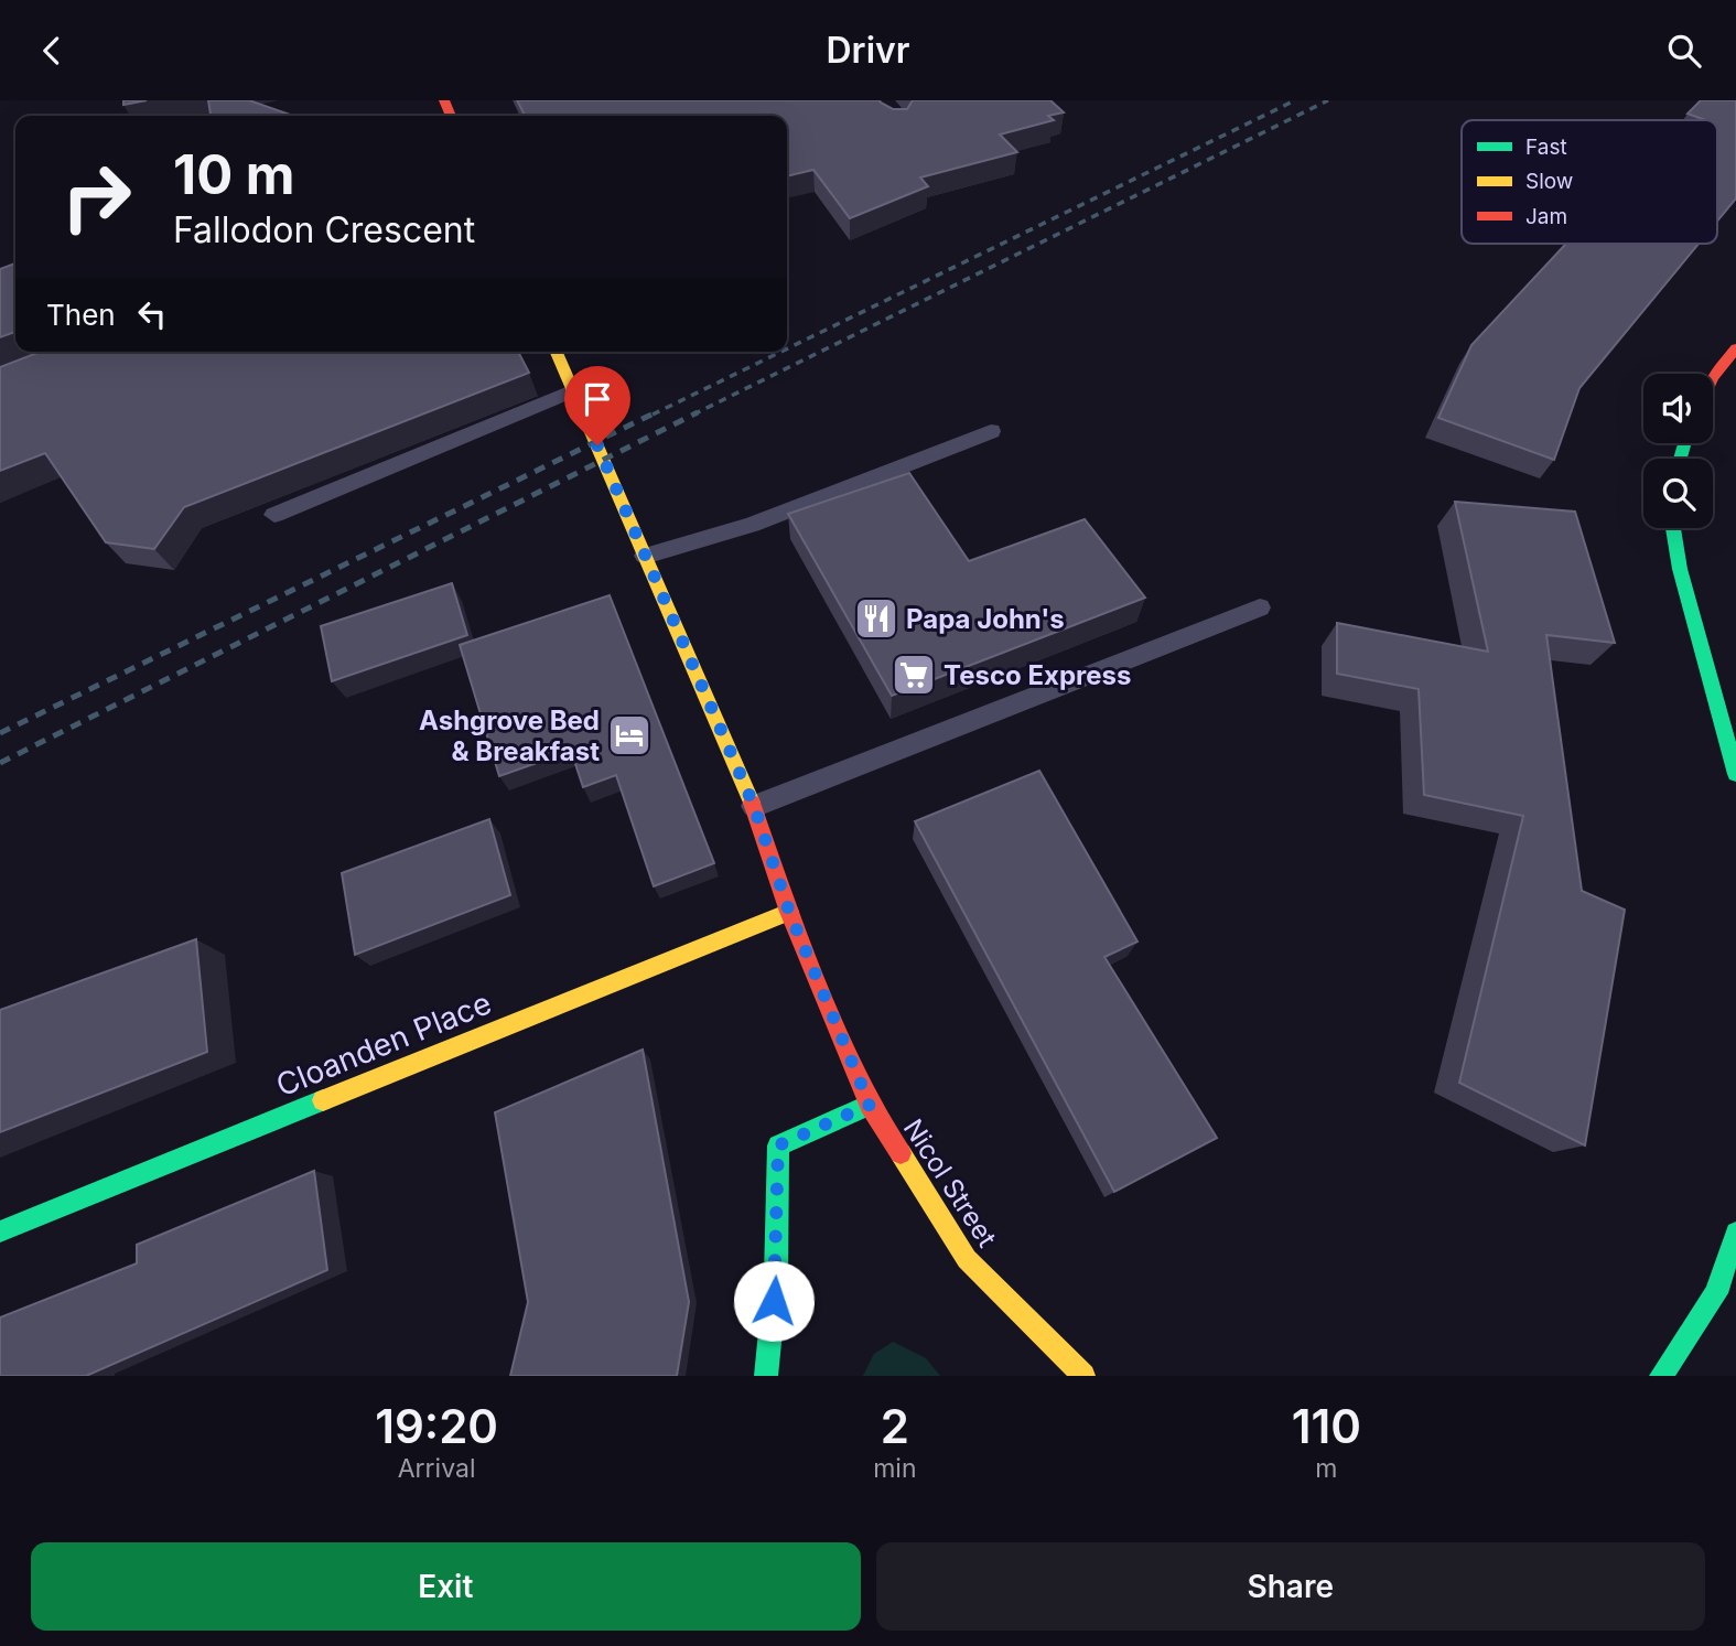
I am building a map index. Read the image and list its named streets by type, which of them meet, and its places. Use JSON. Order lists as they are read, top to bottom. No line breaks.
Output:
{"streets":{"main road":["Cloanden Place","Nicol Street"]},"crossings":[["Cloanden Place","Nicol Street"]],"places":{"restaurant":["Papa John's"],"supermarket":["Tesco Express"],"hotel":["Ashgrove Bed & Breakfast"]},"legend":["Fast","Slow","Jam"],"page":{"header":"Drivr","turn":["10 m","Fallodon Crescent"],"then":"Then","eta":["19:20","Arrival","2","min","110","m"],"buttons":["Exit","Share"]}}
